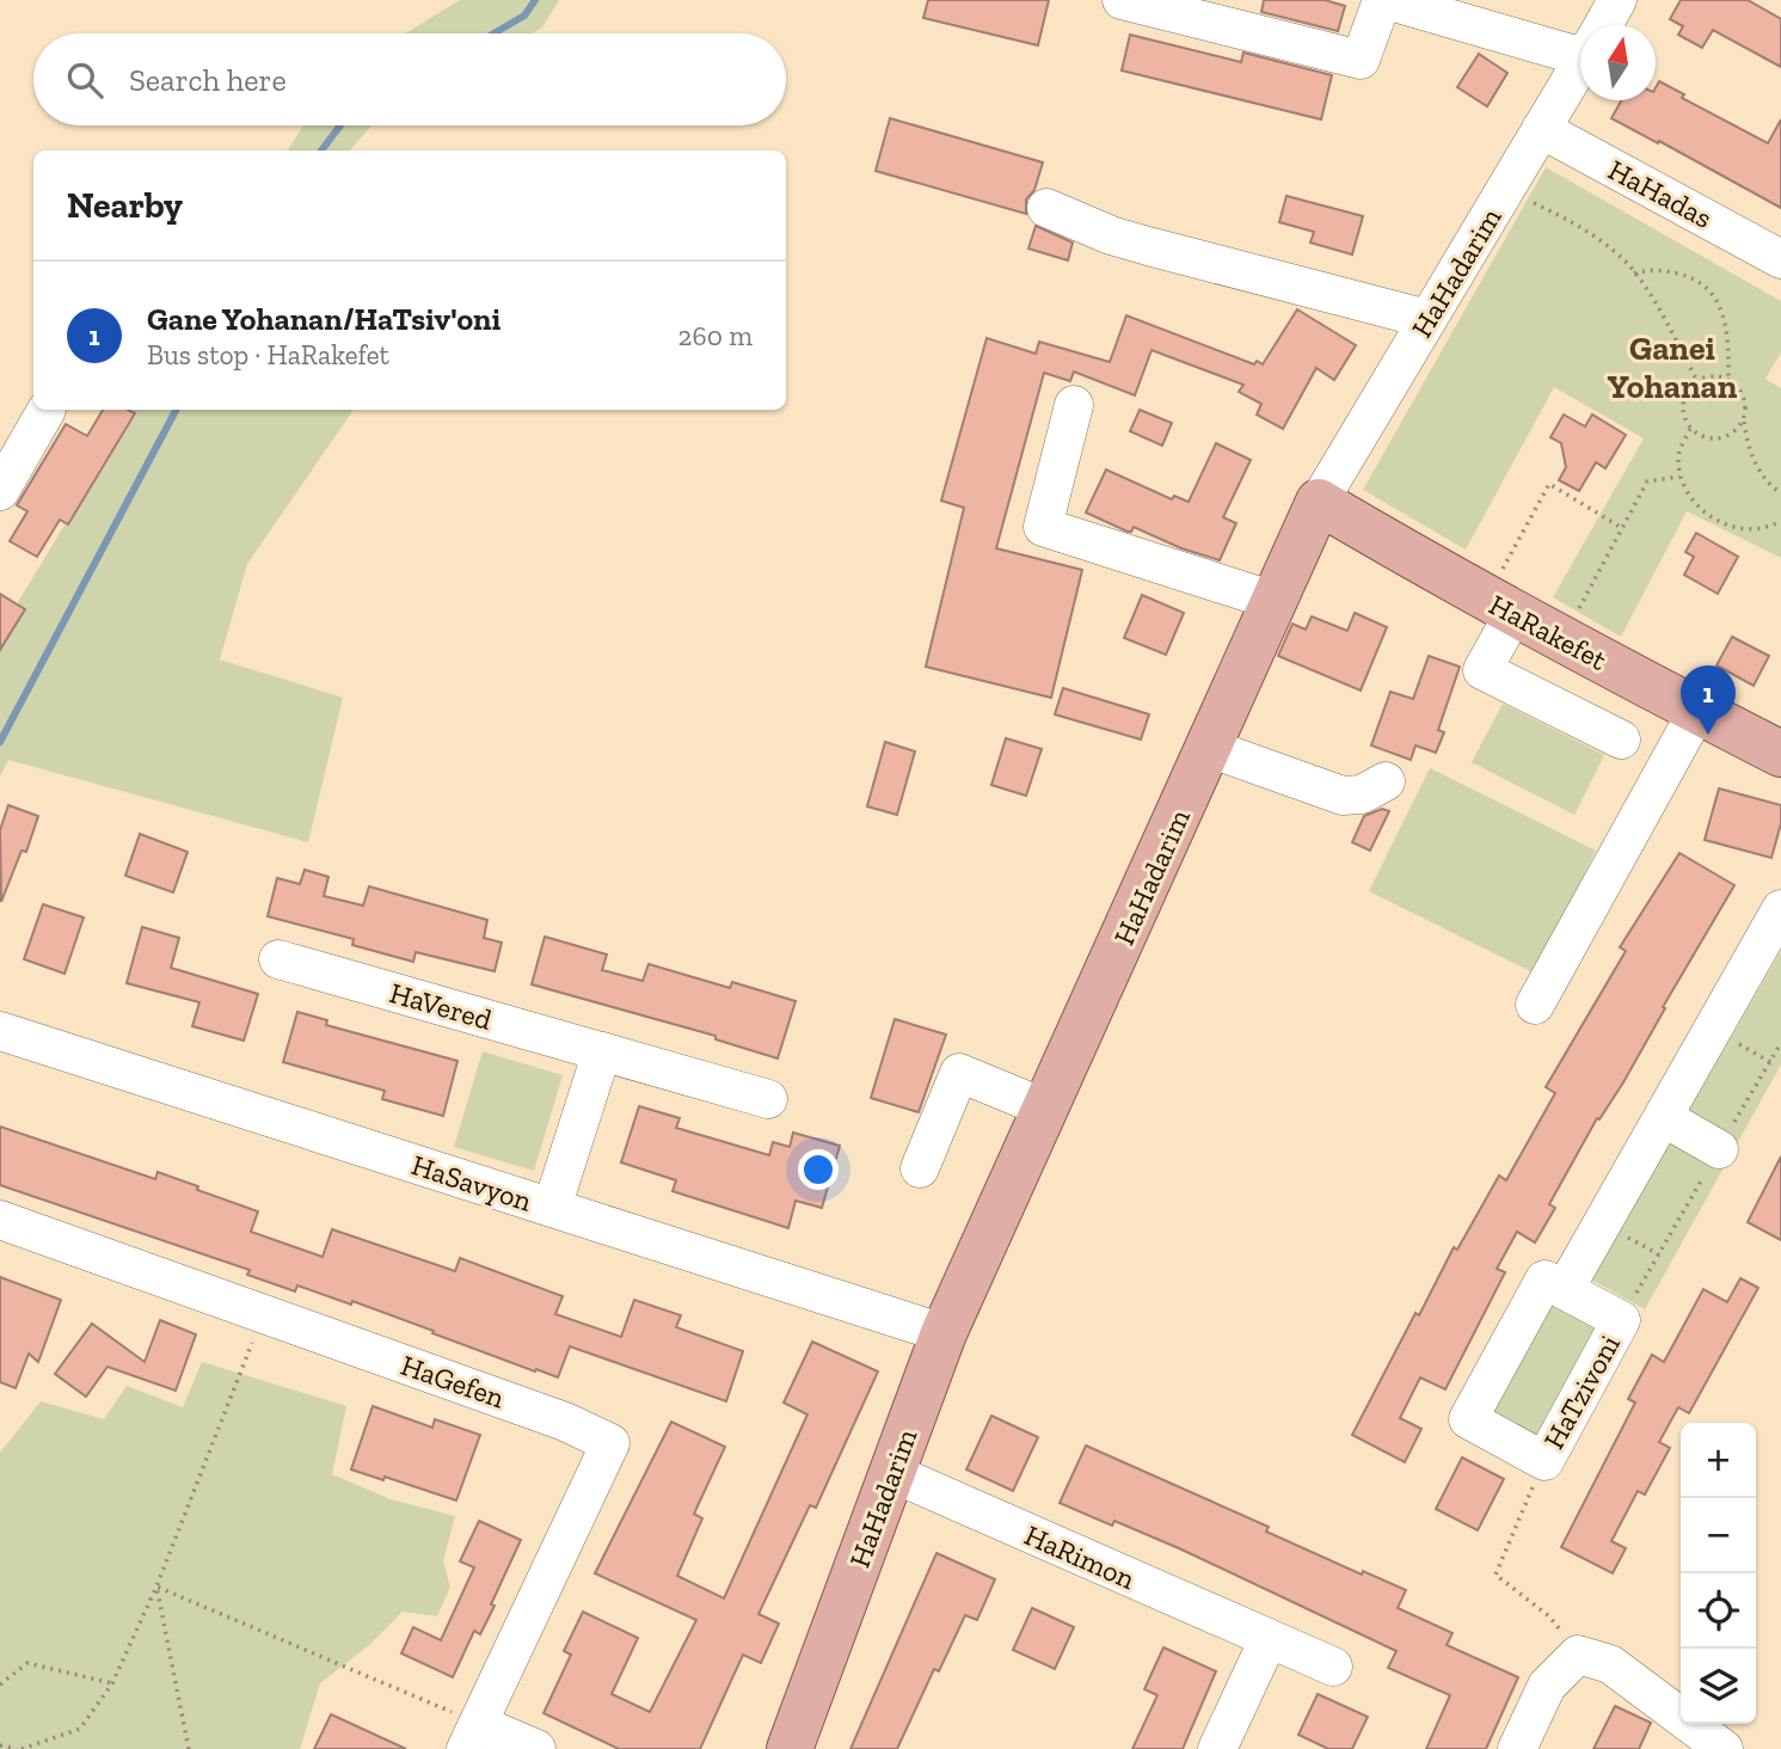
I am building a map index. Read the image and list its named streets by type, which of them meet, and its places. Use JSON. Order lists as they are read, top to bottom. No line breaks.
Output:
{"streets":{"main road":["HaHadarim","HaRakefet"],"street":["HaHadas","HaVered","HaSavyon","HaGefen","HaTzivoni","HaRimon"]},"crossings":[["HaHadas","HaHadarim"],["HaHadarim","HaRakefet"],["HaHadarim","HaSavyon"],["HaHadarim","HaRimon"]],"districts":["Ganei Yohanan"],"north":"top","page":{"search":"Search here","heading":"Nearby","list":[{"mark":"1","name":"Gane Yohanan/HaTsiv'oni","note":"Bus stop · HaRakefet","value":"260 m"}],"pins":"1","map_buttons":["+","−"]}}
